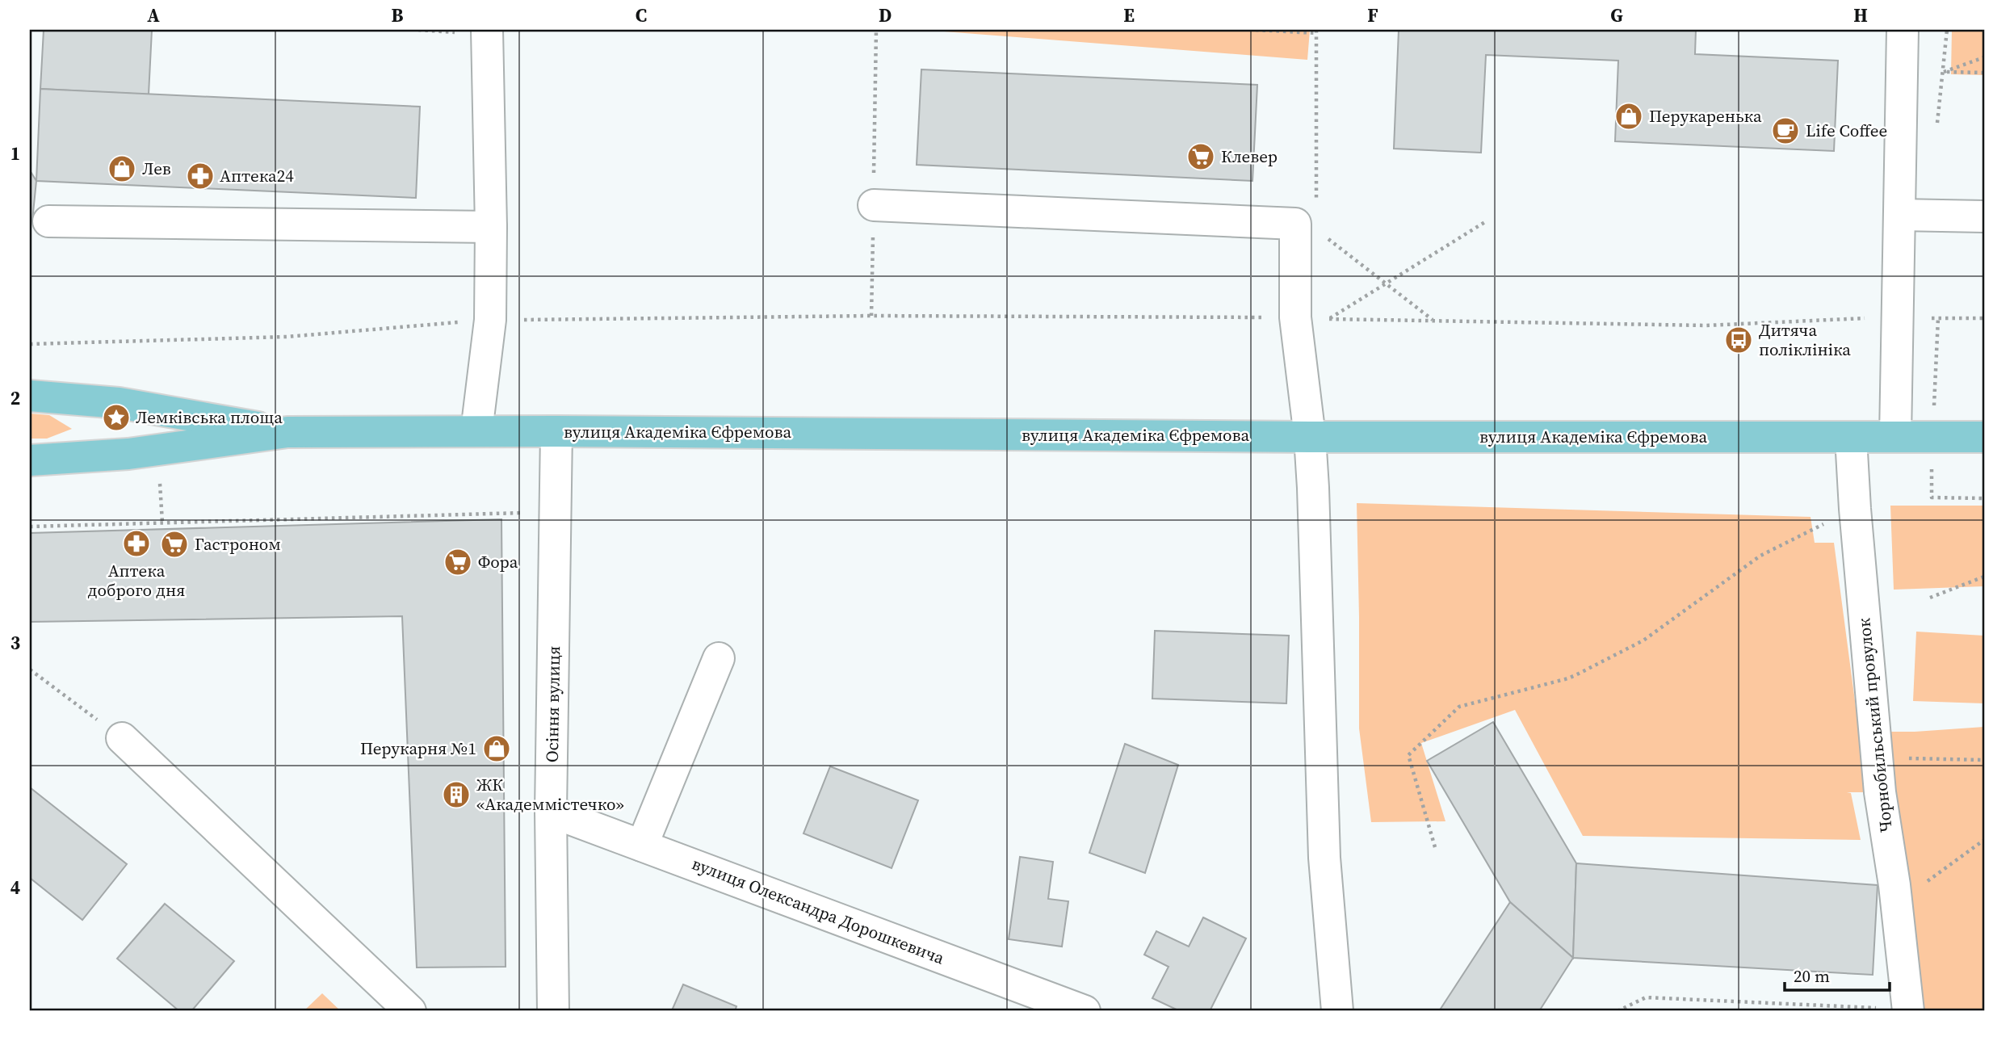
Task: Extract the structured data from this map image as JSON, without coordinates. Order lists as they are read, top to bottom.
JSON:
{
  "streets": {
    "main road": ["вулиця Академіка Єфремова"],
    "street": ["Осіння вулиця", "Чорнобильський провулок", "вулиця Олександра Дорошкевича"]
  },
  "crossings": [
    ["вулиця Академіка Єфремова", "Осіння вулиця"],
    ["вулиця Академіка Єфремова", "Чорнобильський провулок"],
    ["Осіння вулиця", "вулиця Олександра Дорошкевича"]
  ],
  "places": {
    "shop": ["Перукаренька", "Лев", "Перукарня №1"],
    "cafe": ["Life Coffee"],
    "supermarket": ["Клевер", "Гастроном", "Фора"],
    "pharmacy": ["Аптека24", "Аптека доброго дня"],
    "bus stop": ["Дитяча поліклініка"],
    "place": ["Лемківська площа"],
    "building": ["ЖК «Академмістечко»"]
  },
  "scale_bar": "20 m",
  "grid": {
    "columns": [
      "A",
      "B",
      "C",
      "D",
      "E",
      "F",
      "G",
      "H"
    ],
    "rows": [
      "1",
      "2",
      "3",
      "4"
    ]
  }
}
